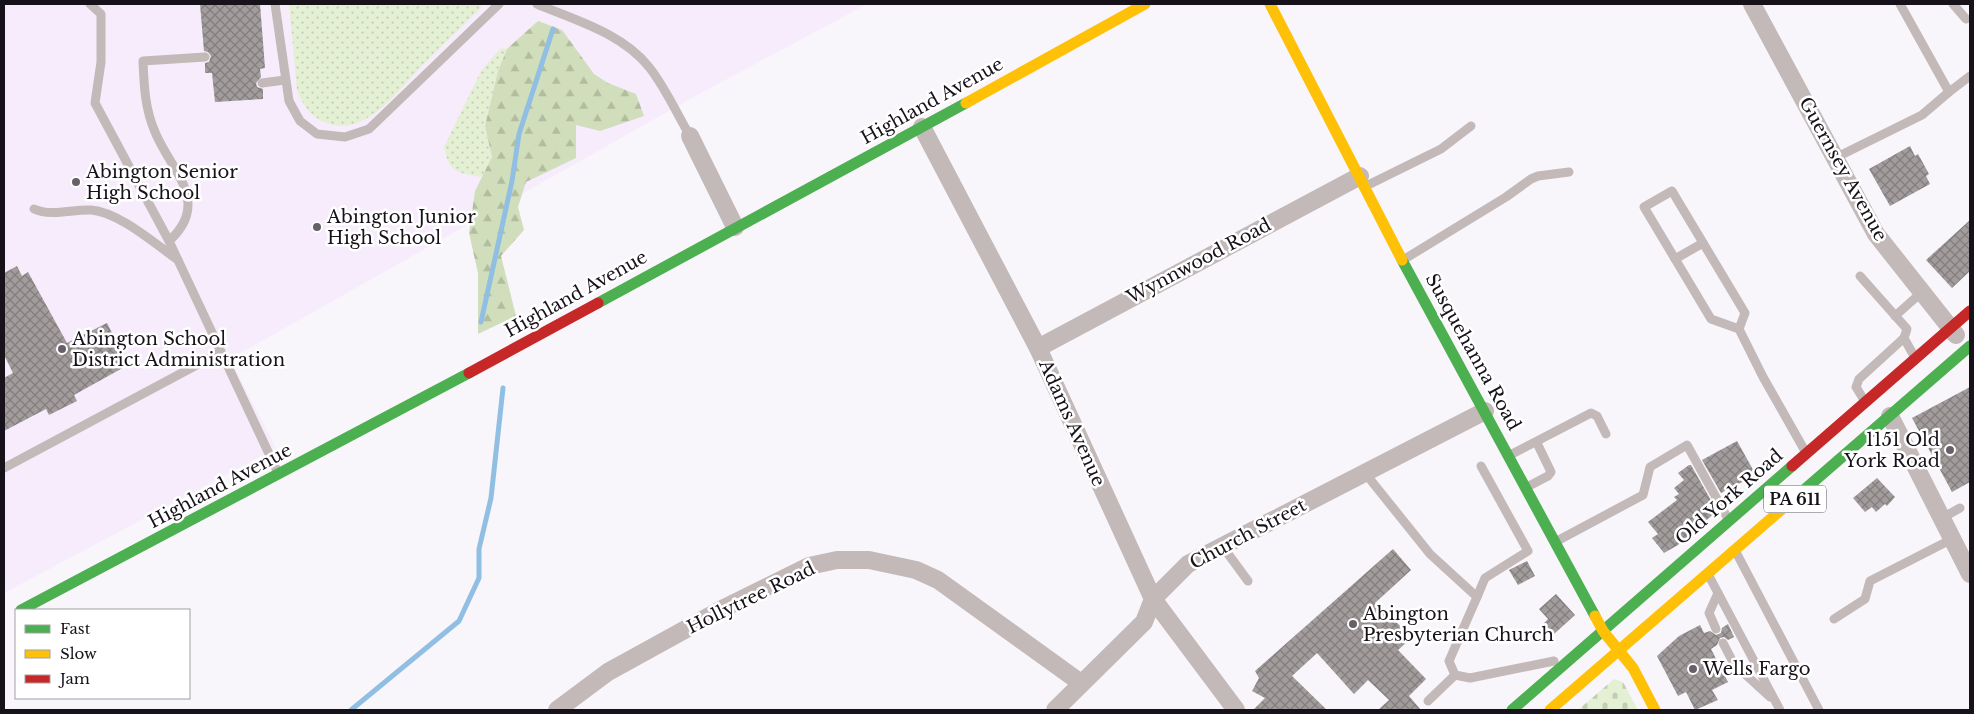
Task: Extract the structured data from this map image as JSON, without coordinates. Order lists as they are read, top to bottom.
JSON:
{
  "streets": {
    "main road": [
      "Highland Avenue",
      "Susquehanna Road",
      "Old York Road",
      "PA 611"
    ],
    "street": [
      "Guernsey Avenue",
      "Wynnwood Road",
      "Adams Avenue",
      "Church Street",
      "Hollytree Road"
    ]
  },
  "crossings": [
    ["Highland Avenue", "Adams Avenue"],
    ["Guernsey Avenue", "Old York Road"],
    ["Guernsey Avenue", "PA 611"],
    ["Wynnwood Road", "Susquehanna Road"],
    ["Wynnwood Road", "Adams Avenue"],
    ["Susquehanna Road", "Old York Road"],
    ["Susquehanna Road", "PA 611"],
    ["Susquehanna Road", "Church Street"],
    ["Adams Avenue", "Church Street"],
    ["Church Street", "Hollytree Road"]
  ],
  "places": [
    "Abington Senior High School",
    "Abington Junior High School",
    "Abington School District Administration",
    "1151 Old York Road",
    "Abington Presbyterian Church",
    "Wells Fargo"
  ],
  "legend": ["Fast", "Slow", "Jam"]
}
